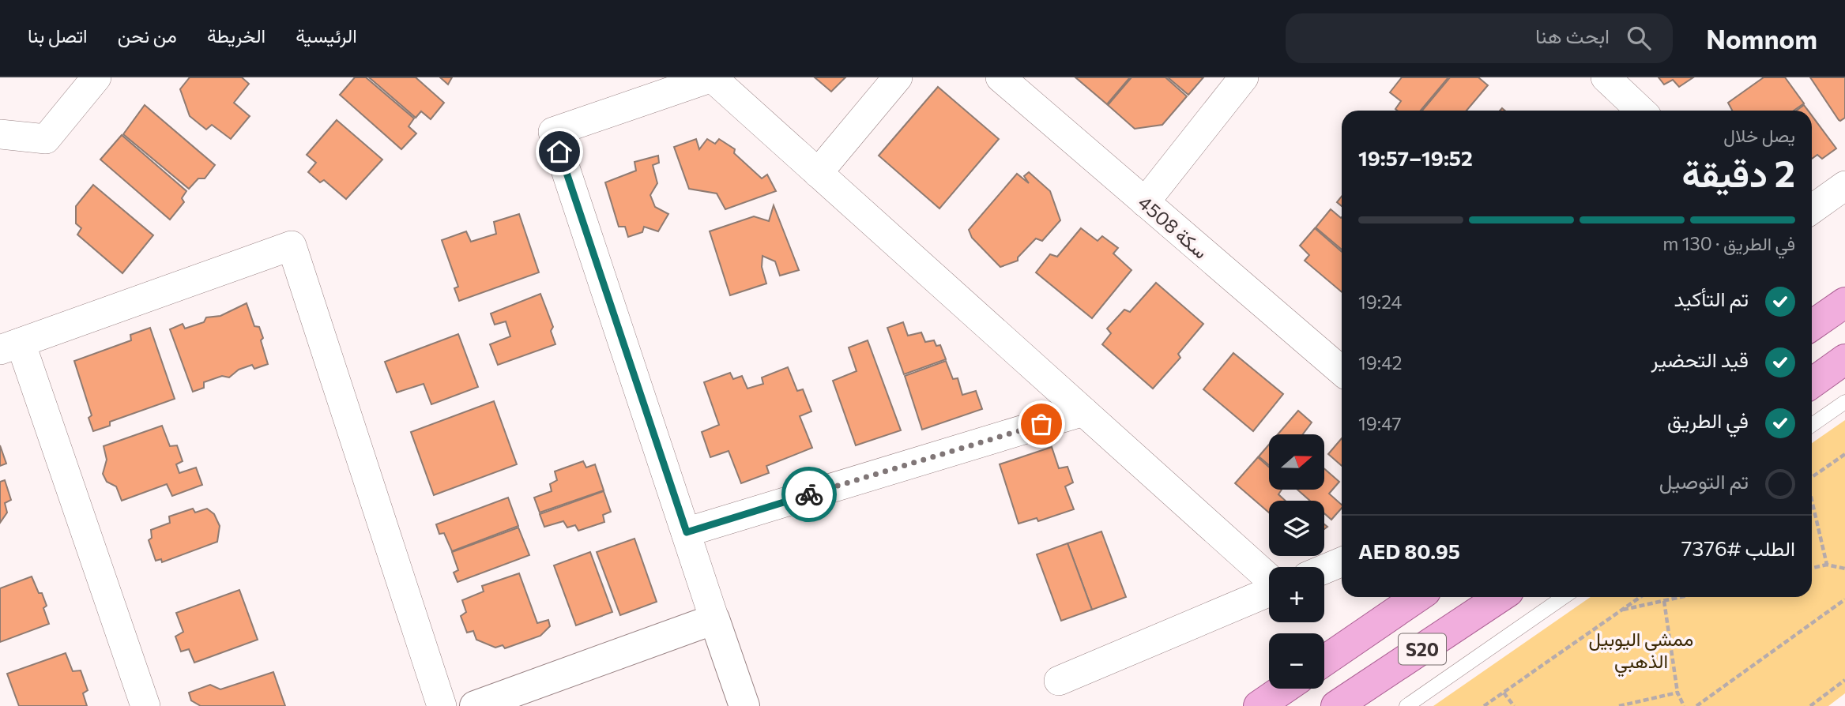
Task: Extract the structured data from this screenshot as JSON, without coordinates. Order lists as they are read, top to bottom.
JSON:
{
  "streets": {
    "main road": ["S20"],
    "street": ["سكة 4508"]
  },
  "parks": ["ممشى اليوبيل الذهبي"],
  "north": "right",
  "page": {
    "header": "Nomnom",
    "search": "ابحث هنا",
    "nav": [
      "الرئيسية",
      "الخريطة",
      "من نحن",
      "اتصل بنا"
    ],
    "heading": ["2 دقيقة", "يصل خلال", "19:52–19:57"],
    "panel": ["الطلب #7376", "AED 80.95"],
    "bar": "في الطريق · 130 m",
    "list": [
      ["تم التأكيد", "19:24"],
      ["قيد التحضير", "19:42"],
      ["في الطريق", "19:47"],
      "تم التوصيل"
    ],
    "map_buttons": ["+", "−"]
  }
}
